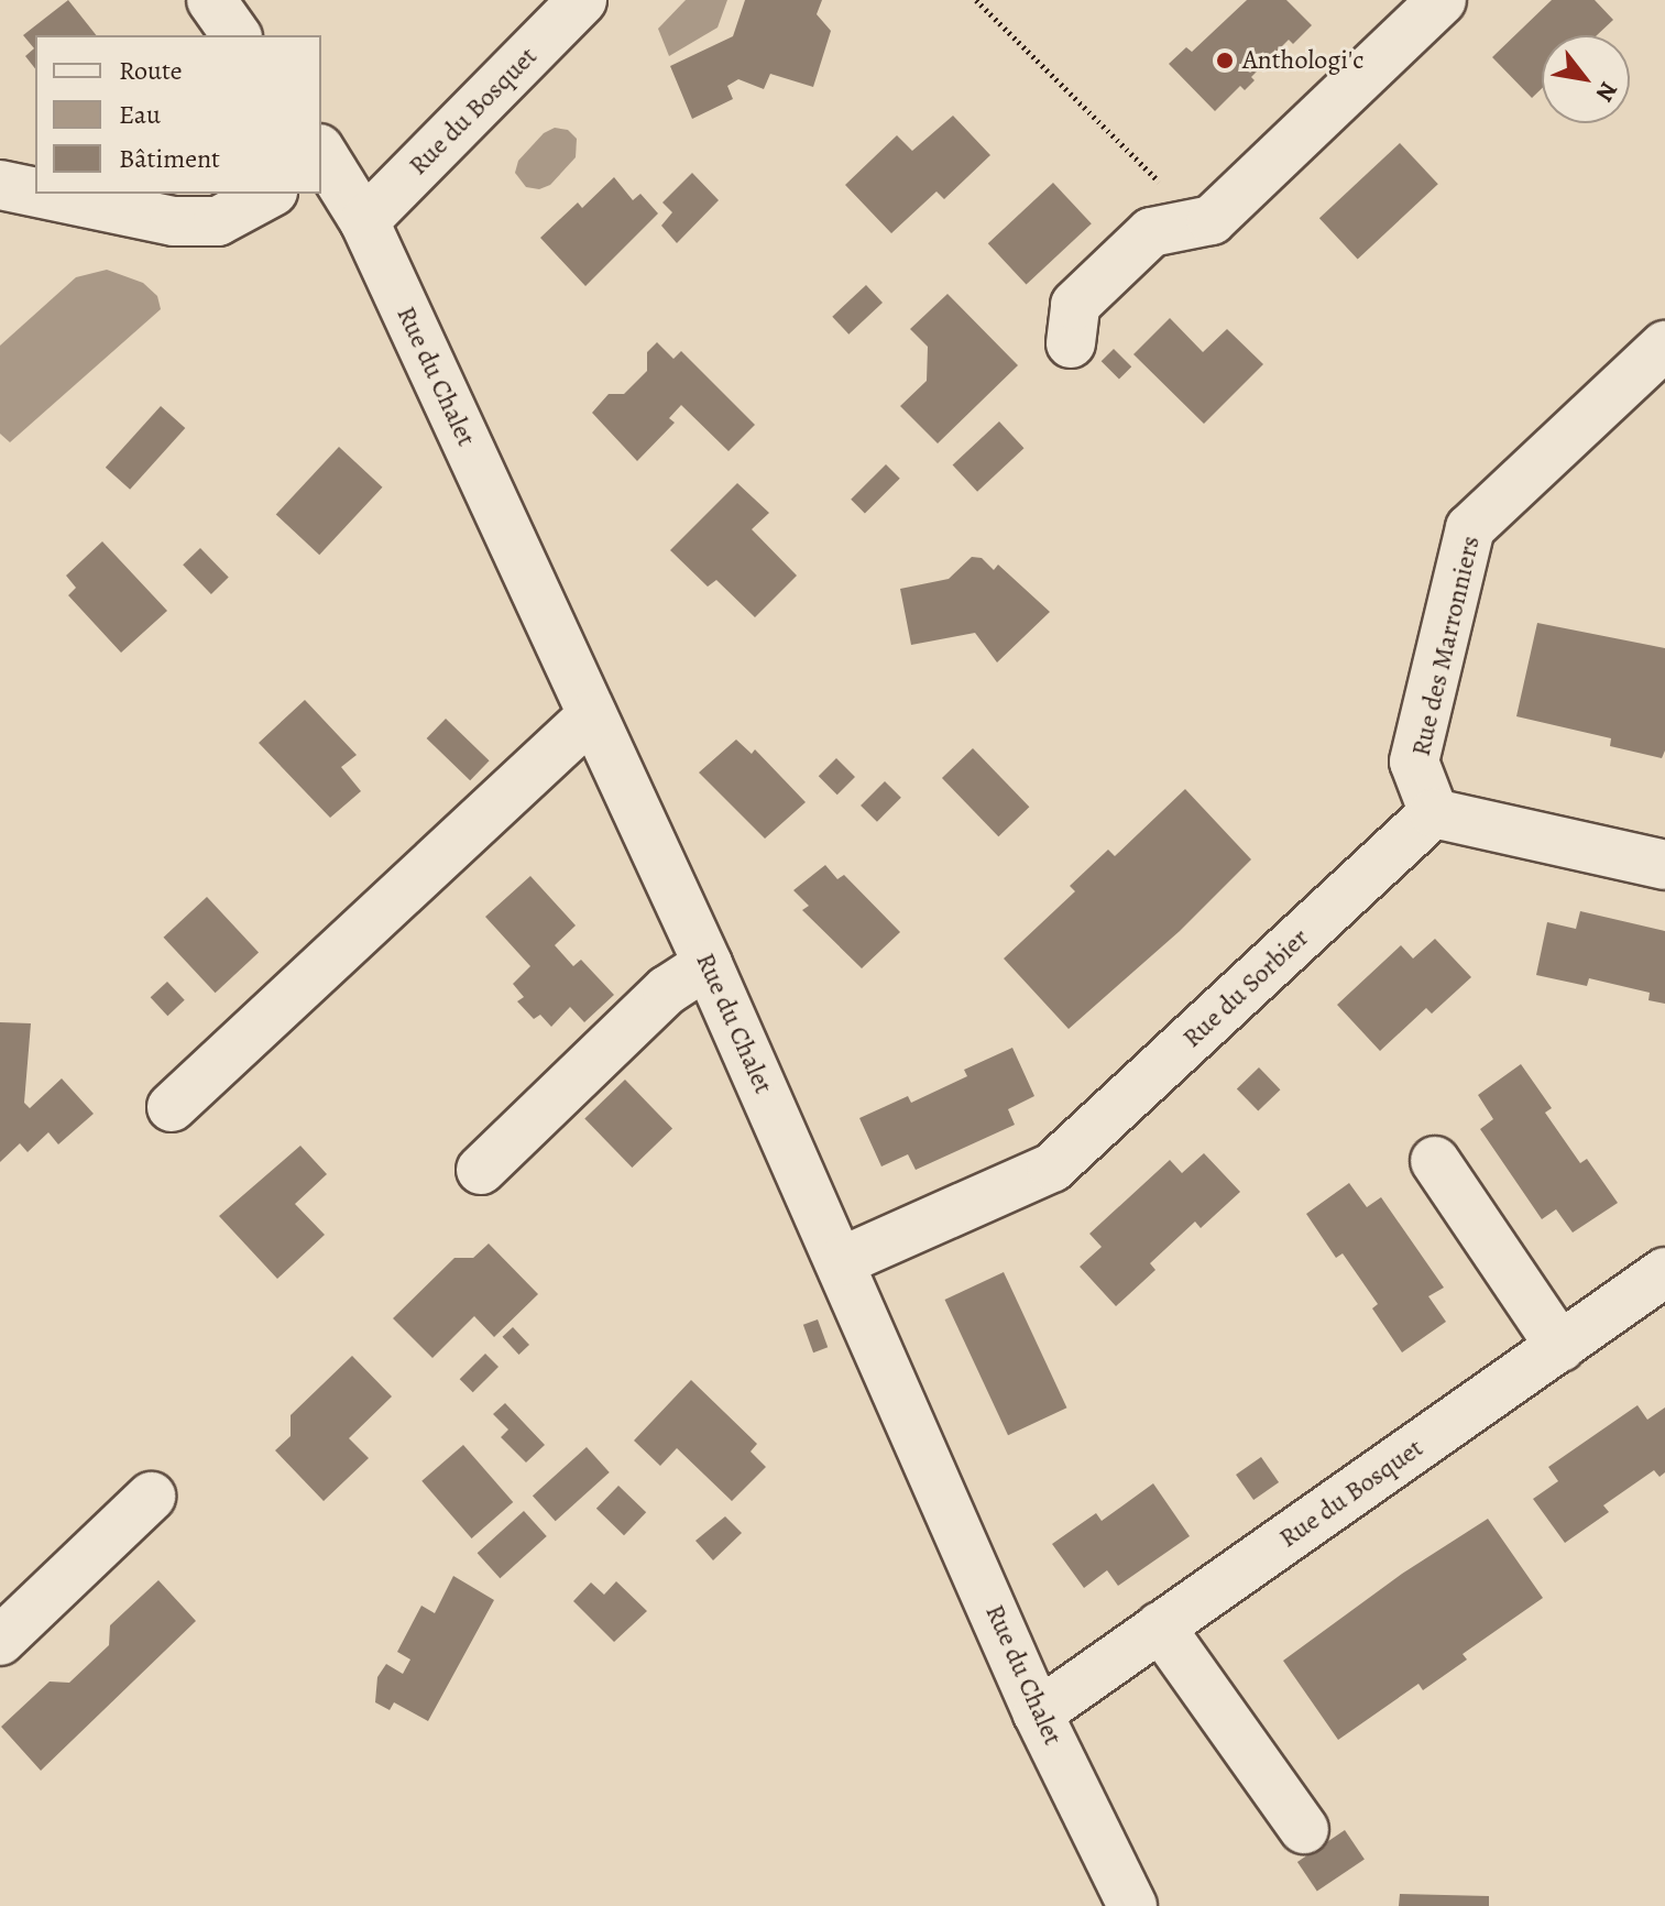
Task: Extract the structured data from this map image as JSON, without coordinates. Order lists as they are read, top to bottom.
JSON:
{
  "streets": {
    "street": [
      "Rue du Bosquet",
      "Rue du Chalet",
      "Rue des Marronniers",
      "Rue du Sorbier"
    ]
  },
  "crossings": [
    ["Rue du Bosquet", "Rue du Chalet"],
    ["Rue du Chalet", "Rue du Sorbier"],
    ["Rue des Marronniers", "Rue du Sorbier"]
  ],
  "places": ["Anthologi'c"],
  "legend": ["Route", "Eau", "Bâtiment"],
  "north": "bottom right"
}
